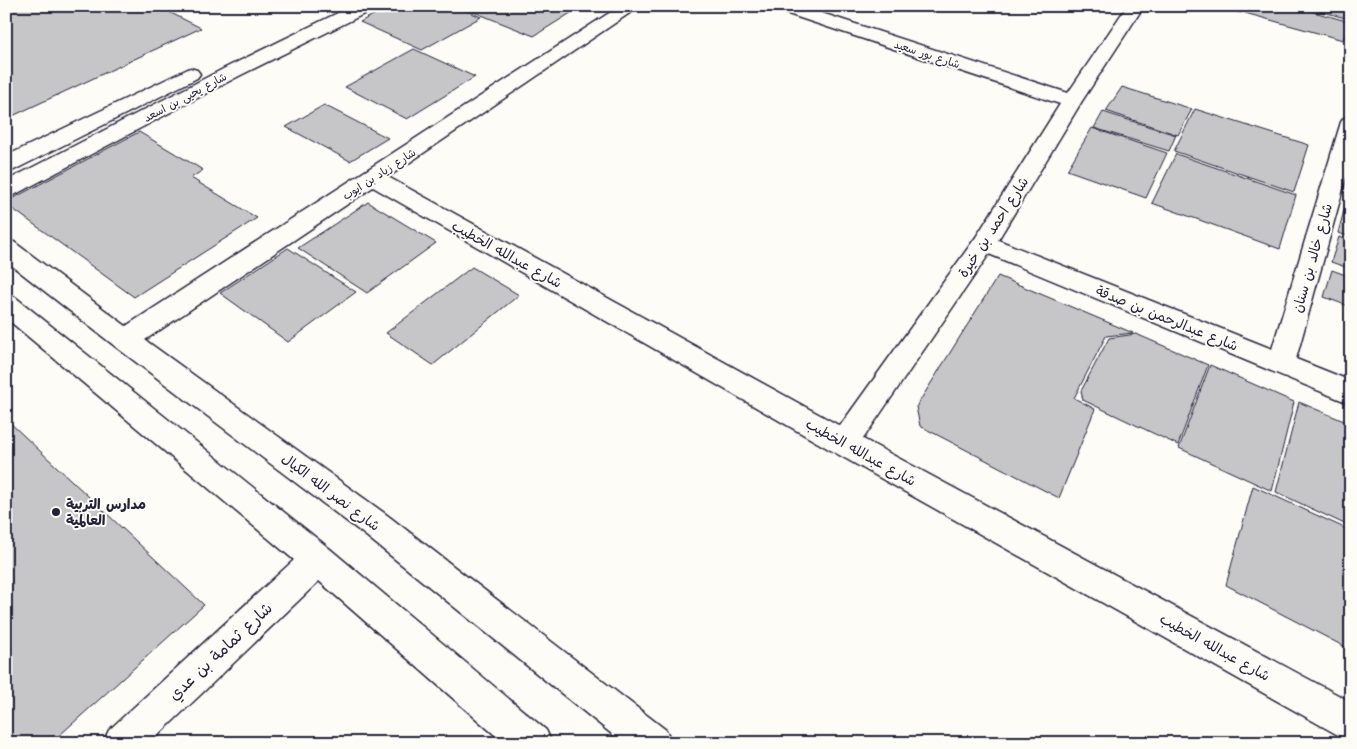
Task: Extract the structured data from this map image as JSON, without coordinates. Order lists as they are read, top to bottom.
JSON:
{
  "streets": {
    "street": [
      "شارع بور سعيد",
      "شارع يحيى بن اسعد",
      "شارع زياد بن ايوب",
      "شارع احمد بن خيرة",
      "شارع عبدالله الخطيب",
      "شارع خالد بن سنان",
      "شارع عبدالرحمن بن صدقة",
      "شارع نصر الله الكيال",
      "شارع ثمامة بن عدي"
    ]
  },
  "crossings": [
    ["شارع بور سعيد", "شارع احمد بن خيرة"],
    ["شارع زياد بن ايوب", "شارع عبدالله الخطيب"],
    ["شارع زياد بن ايوب", "شارع نصر الله الكيال"],
    ["شارع احمد بن خيرة", "شارع عبدالله الخطيب"],
    ["شارع احمد بن خيرة", "شارع عبدالرحمن بن صدقة"],
    ["شارع خالد بن سنان", "شارع عبدالرحمن بن صدقة"]
  ],
  "places": ["مدارس التربية العالمية"]
}
